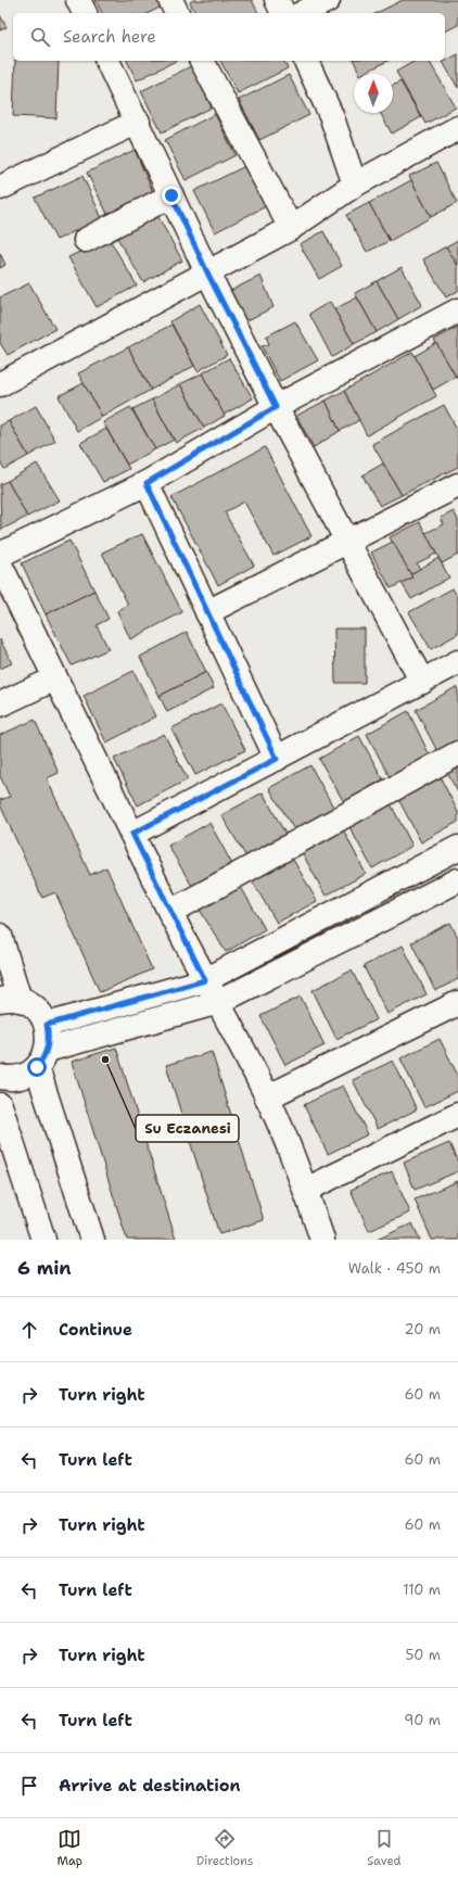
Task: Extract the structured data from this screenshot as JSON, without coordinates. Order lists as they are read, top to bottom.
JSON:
{
  "places": ["Su Eczanesi"],
  "north": "top",
  "page": {
    "search": "Search here",
    "heading": ["6 min", "Walk · 450 m"],
    "list": [
      ["Continue", "20 m"],
      ["Turn right", "60 m"],
      ["Turn left", "60 m"],
      ["Turn right", "60 m"],
      ["Turn left", "110 m"],
      ["Turn right", "50 m"],
      ["Turn left", "90 m"],
      "Arrive at destination"
    ],
    "nav": ["Map", "Directions", "Saved"]
  }
}
